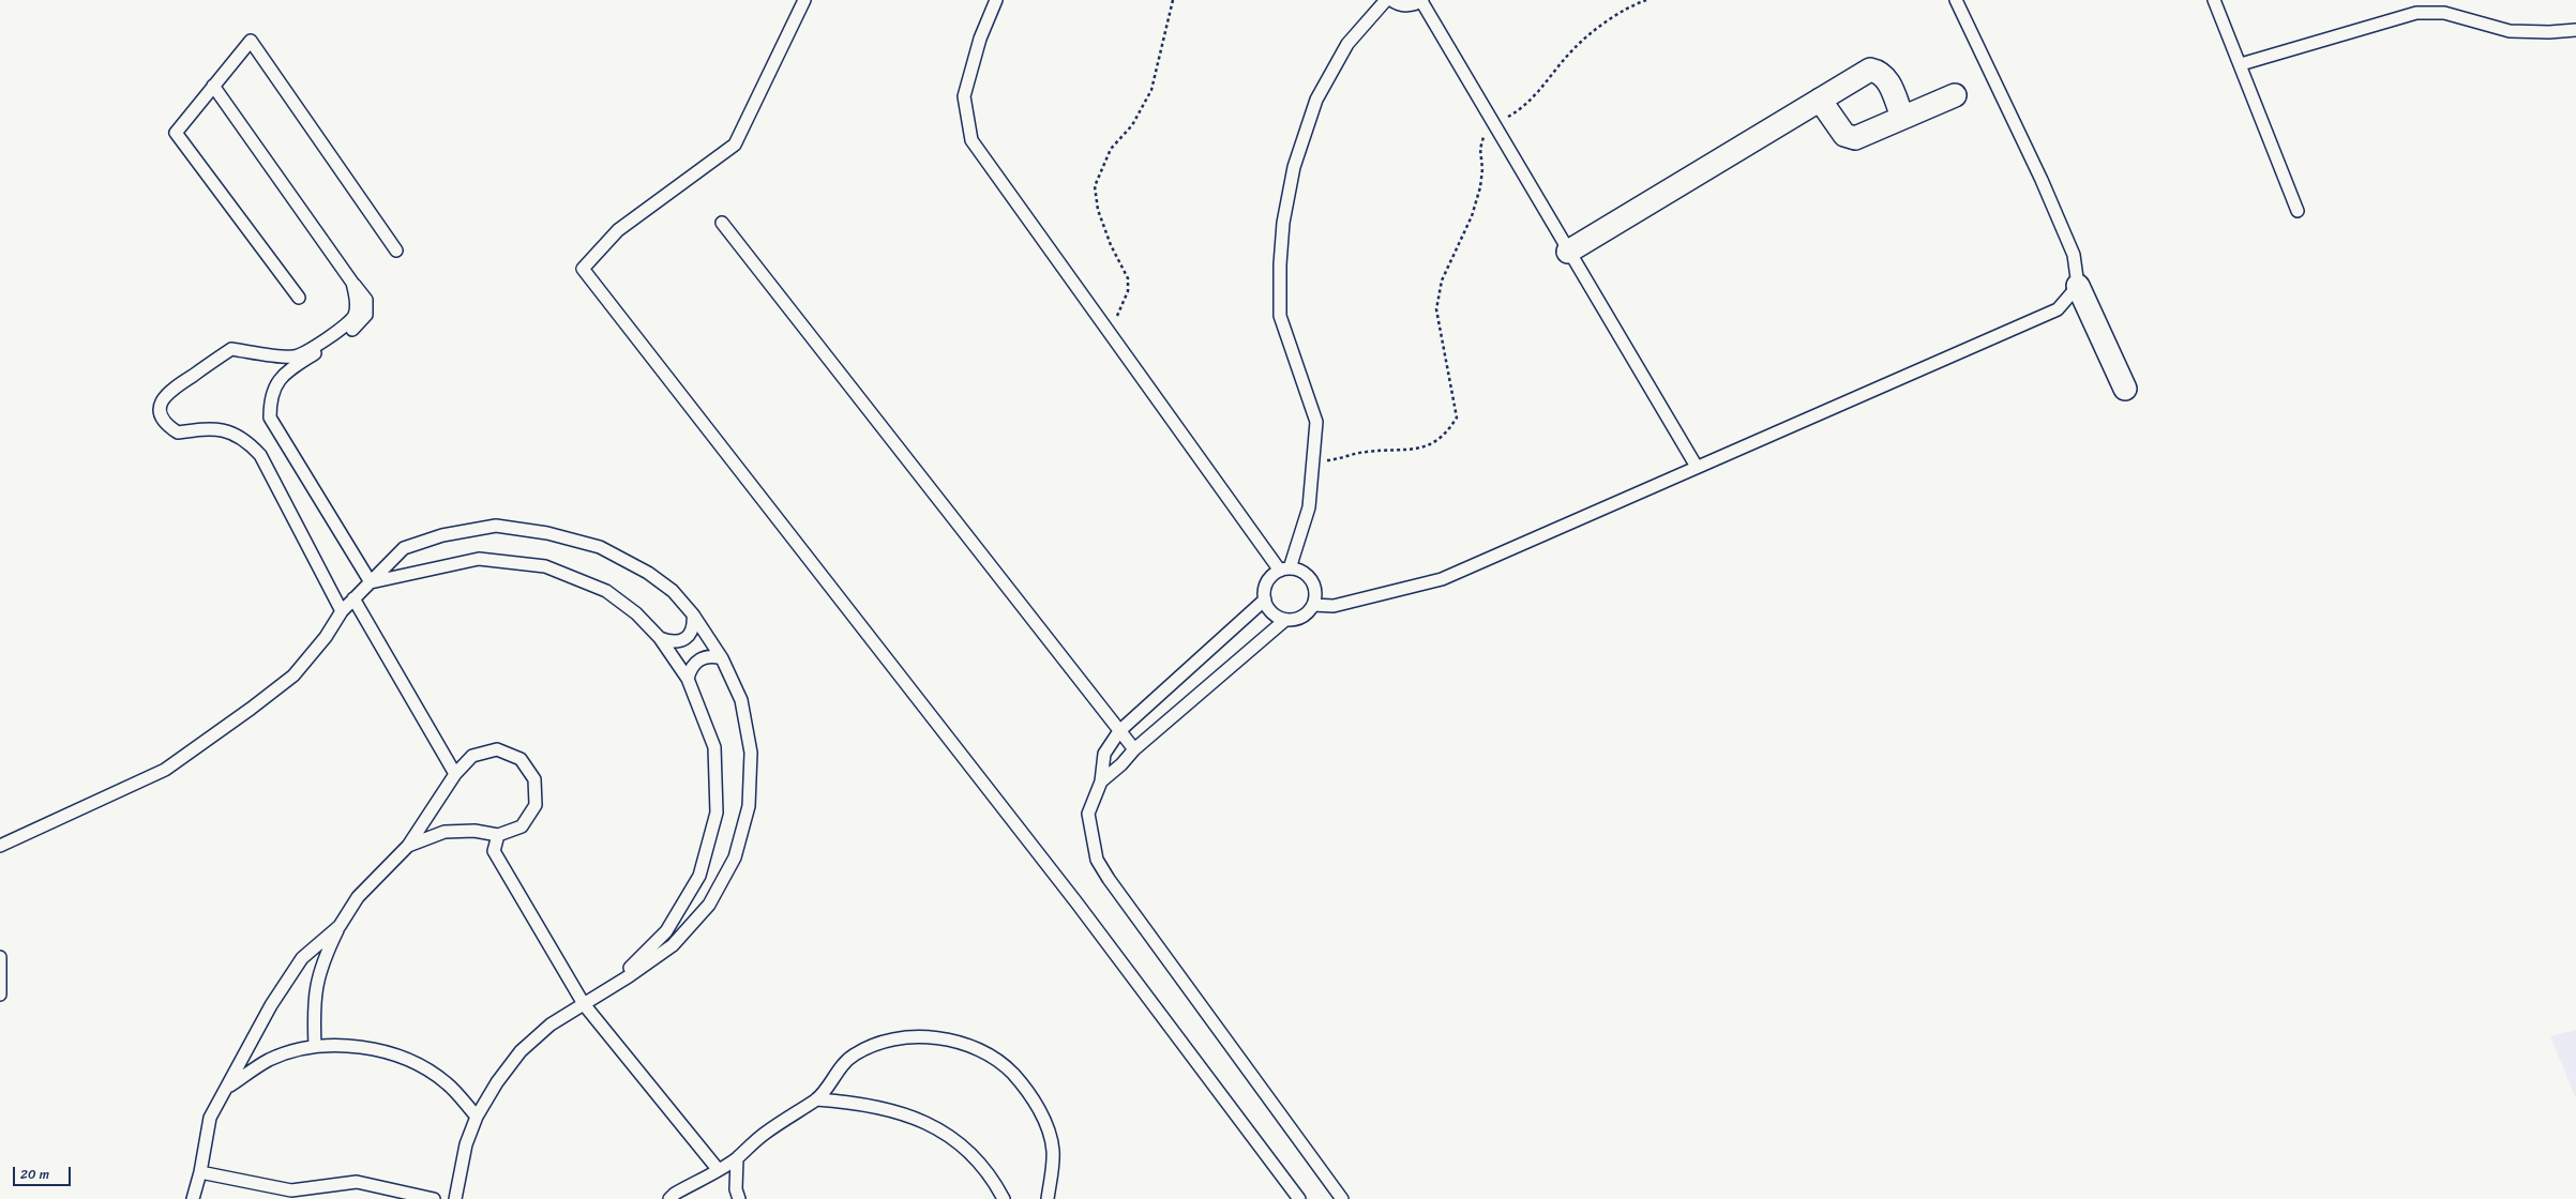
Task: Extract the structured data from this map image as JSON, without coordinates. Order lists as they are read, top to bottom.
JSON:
{
  "scale_bar": "20 m"
}
